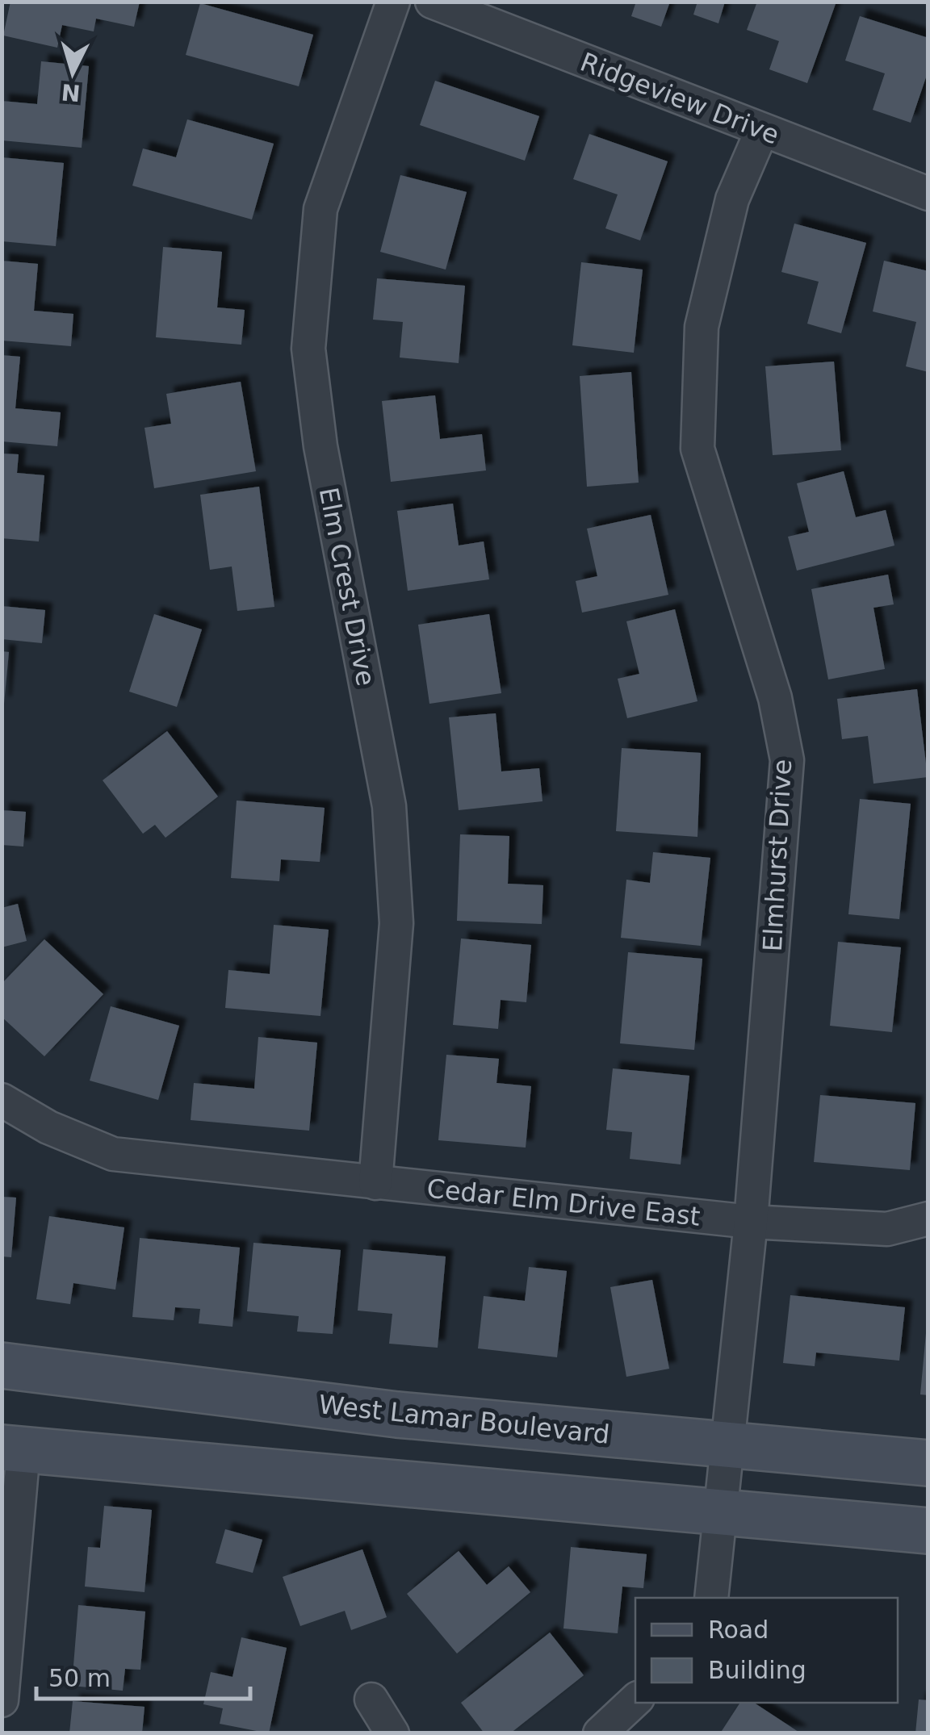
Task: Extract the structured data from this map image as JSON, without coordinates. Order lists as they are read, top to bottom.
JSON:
{
  "streets": {
    "main road": ["West Lamar Boulevard"],
    "street": [
      "Ridgeview Drive",
      "Elm Crest Drive",
      "Elmhurst Drive",
      "Cedar Elm Drive East"
    ]
  },
  "crossings": [
    ["Ridgeview Drive", "Elmhurst Drive"],
    ["Elm Crest Drive", "Cedar Elm Drive East"],
    ["Elmhurst Drive", "Cedar Elm Drive East"],
    ["Elmhurst Drive", "West Lamar Boulevard"]
  ],
  "legend": ["Road", "Building"],
  "scale_bar": "50 m",
  "north": "bottom"
}
